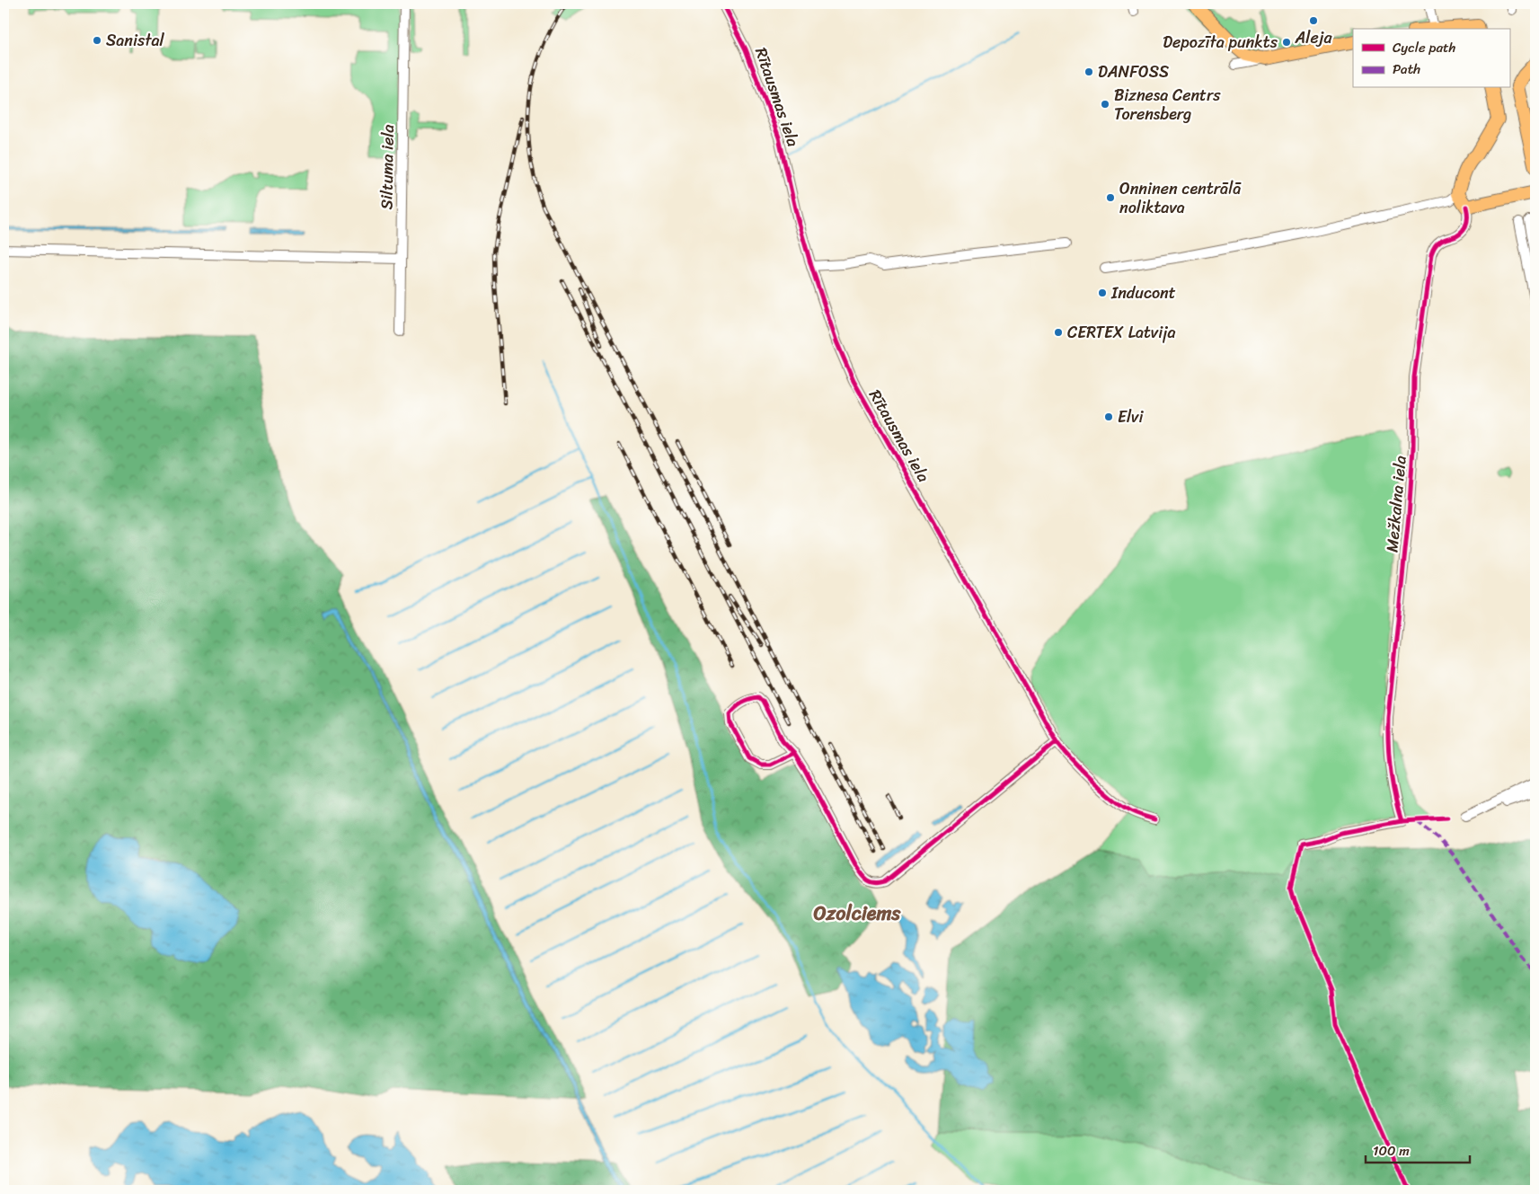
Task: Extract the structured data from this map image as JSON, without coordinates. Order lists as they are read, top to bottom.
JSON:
{
  "streets": {
    "street": ["Rītausmas iela", "Siltuma iela", "Mežkalna iela"]
  },
  "districts": ["Ozolciems"],
  "places": [
    "Aleja",
    "Sanistal",
    "Depozīta punkts",
    "DANFOSS",
    "Biznesa Centrs Torensberg",
    "Onninen centrālā noliktava",
    "Inducont",
    "CERTEX Latvija",
    "Elvi"
  ],
  "legend": ["Cycle path", "Path"],
  "scale_bar": "100 m"
}
